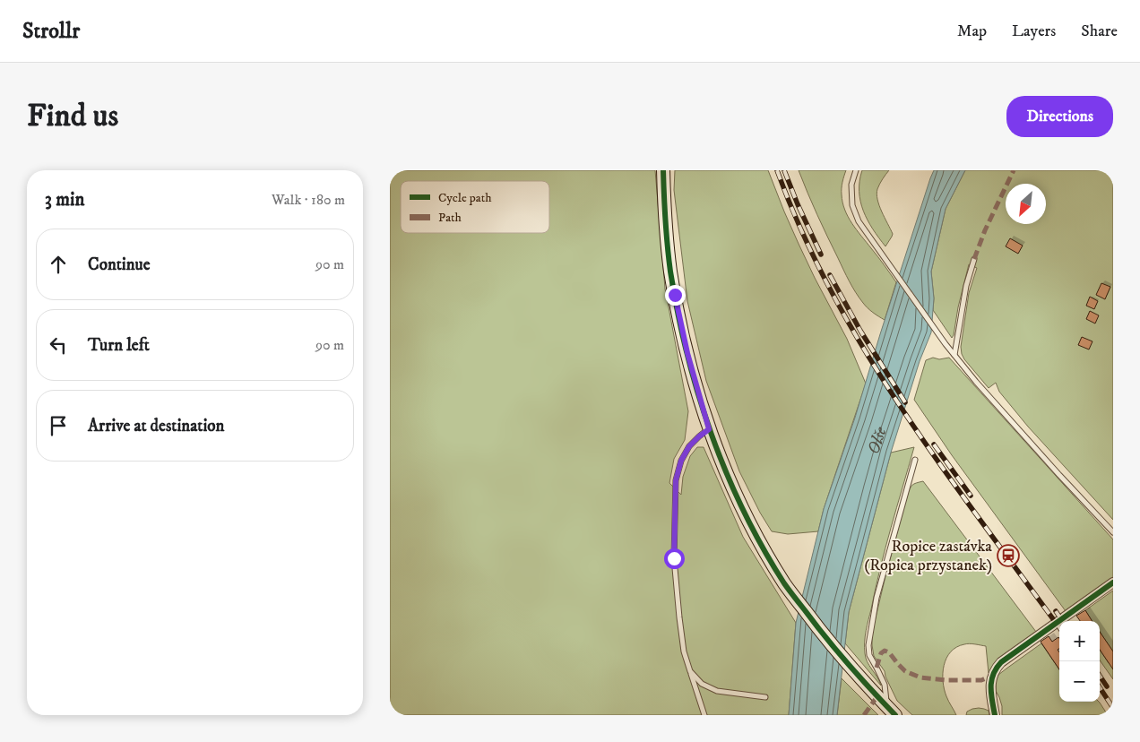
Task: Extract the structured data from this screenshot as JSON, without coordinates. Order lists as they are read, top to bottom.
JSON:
{
  "water": ["Olše"],
  "places": {
    "station": ["Ropice zastávka (Ropica przystanek)"]
  },
  "legend": ["Cycle path", "Path"],
  "north": "bottom left",
  "page": {
    "header": "Strollr",
    "nav": ["Map", "Layers", "Share"],
    "buttons": "Directions",
    "title": "Find us",
    "heading": ["3 min", "Walk · 180 m"],
    "list": [
      ["Continue", "90 m"],
      ["Turn left", "90 m"],
      "Arrive at destination"
    ],
    "map_buttons": ["+", "−"]
  }
}
